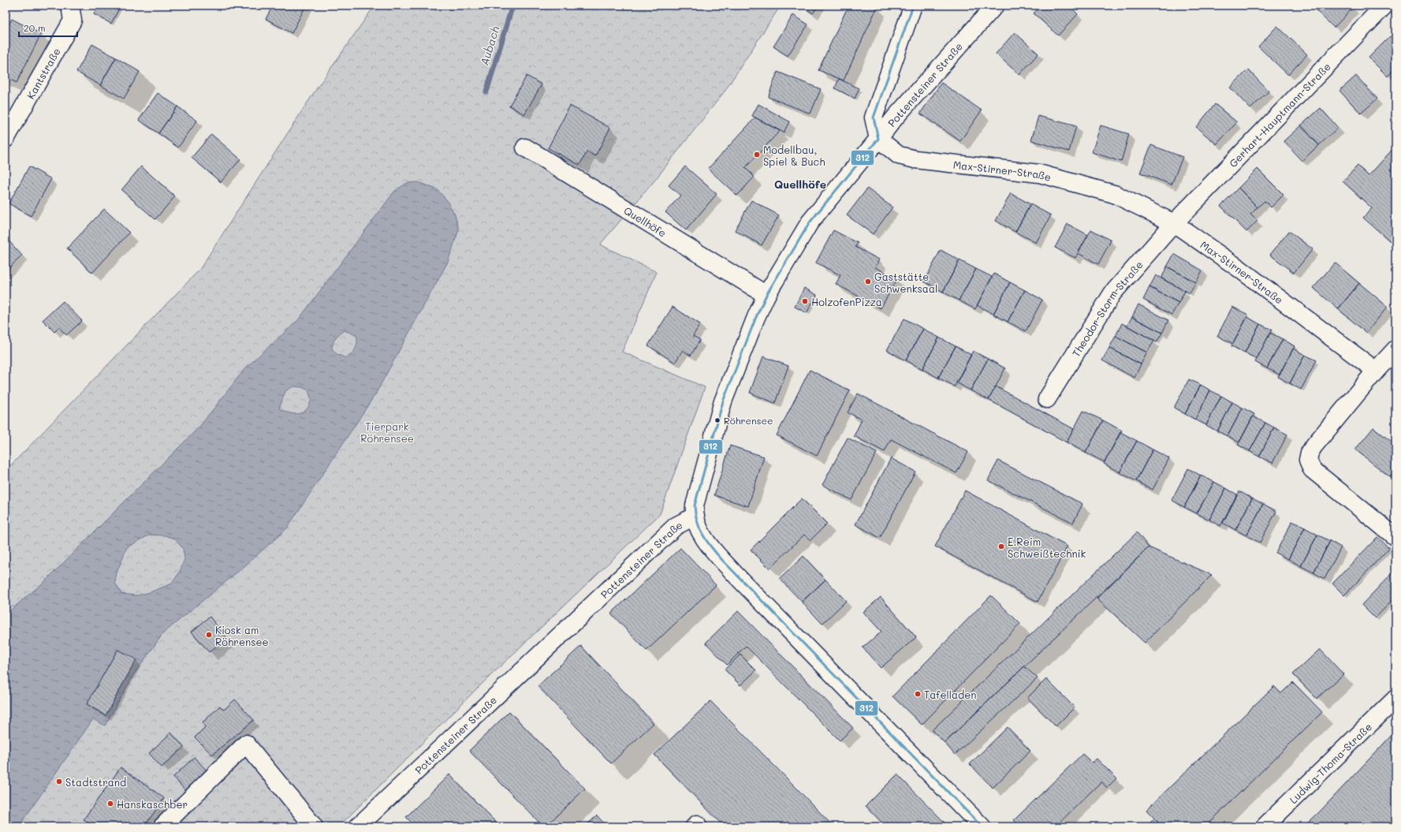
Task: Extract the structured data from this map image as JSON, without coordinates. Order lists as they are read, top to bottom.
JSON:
{
  "streets": {
    "street": [
      "Kantstraße",
      "Pottensteiner Straße",
      "Gerhart-Hauptmann-Straße",
      "Max-Stirner-Straße",
      "Quellhöfe",
      "Theodor-Storm-Straße",
      "Ludwig-Thoma-Straße"
    ]
  },
  "crossings": [
    ["Pottensteiner Straße", "Max-Stirner-Straße"],
    ["Pottensteiner Straße", "Quellhöfe"],
    ["Gerhart-Hauptmann-Straße", "Max-Stirner-Straße"],
    ["Gerhart-Hauptmann-Straße", "Theodor-Storm-Straße"],
    ["Max-Stirner-Straße", "Theodor-Storm-Straße"]
  ],
  "districts": ["Quellhöfe"],
  "water": ["Aubach"],
  "parks": ["Tierpark Röhrensee"],
  "places": [
    "Modellbau, Spiel & Buch",
    "Gaststätte Schwenksaal",
    "HolzofenPizza",
    "Röhrensee",
    "E.Reim Schweißtechnik",
    "Kiosk am Röhrensee",
    "Tafelladen",
    "Stadtstrand",
    "Hanskaschber"
  ],
  "lines": ["transit line 312"],
  "scale_bar": "20 m"
}
